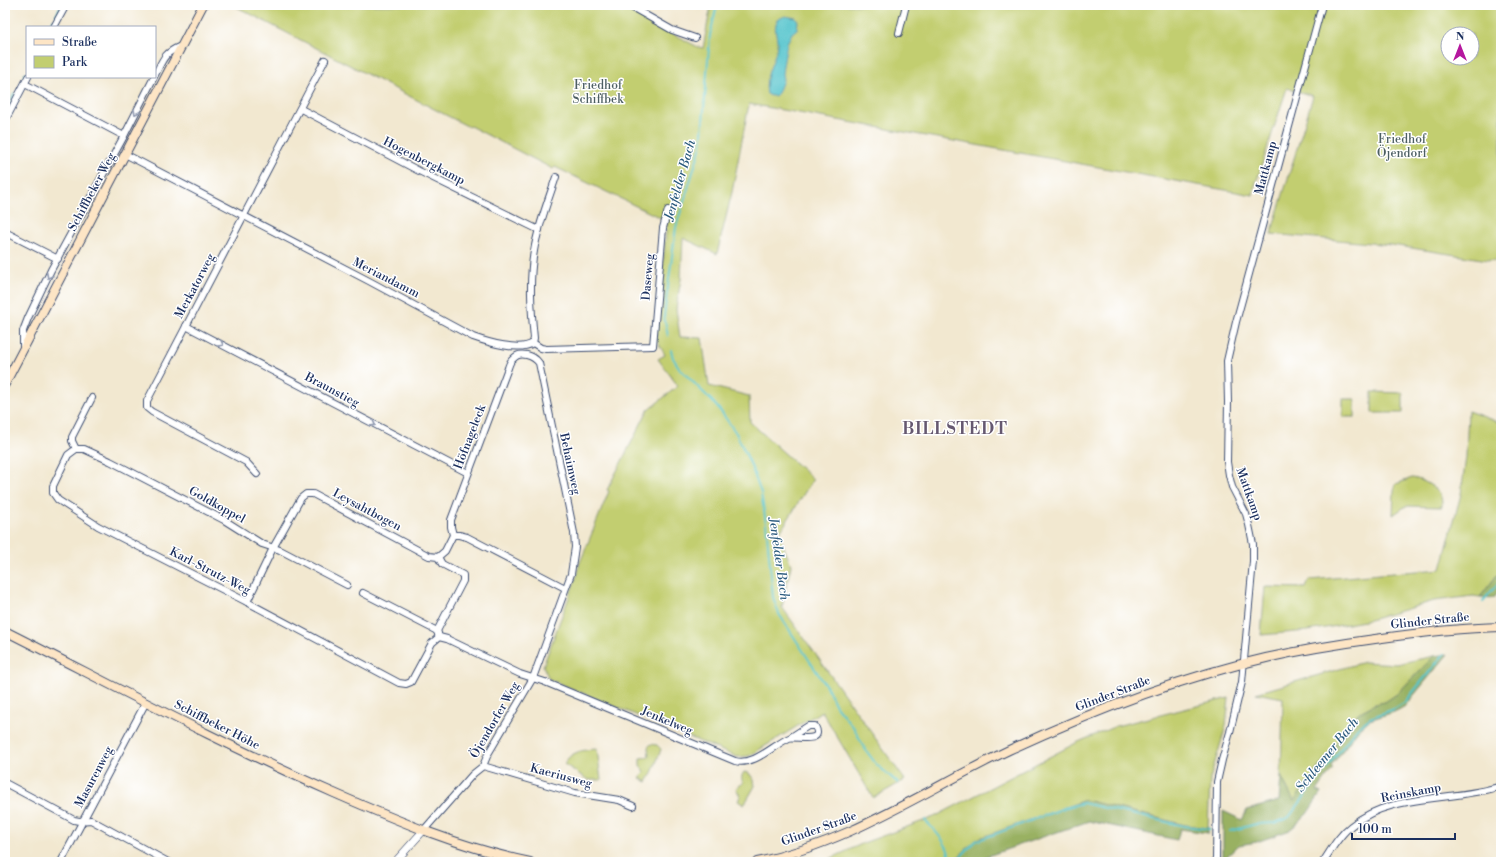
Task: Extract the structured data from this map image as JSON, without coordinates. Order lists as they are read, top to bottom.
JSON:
{
  "streets": {
    "main road": ["Schiffbeker Weg", "Glinder Straße", "Schiffbeker Höhe"],
    "street": [
      "Hogenbergkamp",
      "Mattkamp",
      "Daseweg",
      "Meriandamm",
      "Merkatorweg",
      "Braunstieg",
      "Höfnageleck",
      "Behaimweg",
      "Goldkoppel",
      "Leysahtbogen",
      "Karl-Strutz-Weg",
      "Öjendorfer Weg",
      "Jenkelweg",
      "Kaeriusweg",
      "Masurenweg",
      "Reinskamp"
    ]
  },
  "crossings": [
    ["Hogenbergkamp", "Merkatorweg"],
    ["Mattkamp", "Glinder Straße"],
    ["Schiffbeker Weg", "Meriandamm"],
    ["Daseweg", "Meriandamm"],
    ["Meriandamm", "Merkatorweg"],
    ["Merkatorweg", "Braunstieg"],
    ["Braunstieg", "Höfnageleck"],
    ["Höfnageleck", "Behaimweg"],
    ["Höfnageleck", "Leysahtbogen"],
    ["Behaimweg", "Öjendorfer Weg"],
    ["Goldkoppel", "Leysahtbogen"],
    ["Goldkoppel", "Karl-Strutz-Weg"],
    ["Leysahtbogen", "Karl-Strutz-Weg"],
    ["Öjendorfer Weg", "Jenkelweg"],
    ["Öjendorfer Weg", "Schiffbeker Höhe"],
    ["Öjendorfer Weg", "Kaeriusweg"],
    ["Schiffbeker Höhe", "Masurenweg"]
  ],
  "one_way": ["Braunstieg"],
  "districts": ["BILLSTEDT"],
  "water": ["Jenfelder Bach", "Schleemer Bach"],
  "parks": ["Friedhof Schiffbek", "Friedhof Öjendorf"],
  "legend": ["Straße", "Park"],
  "scale_bar": "100 m",
  "north": "top"
}
